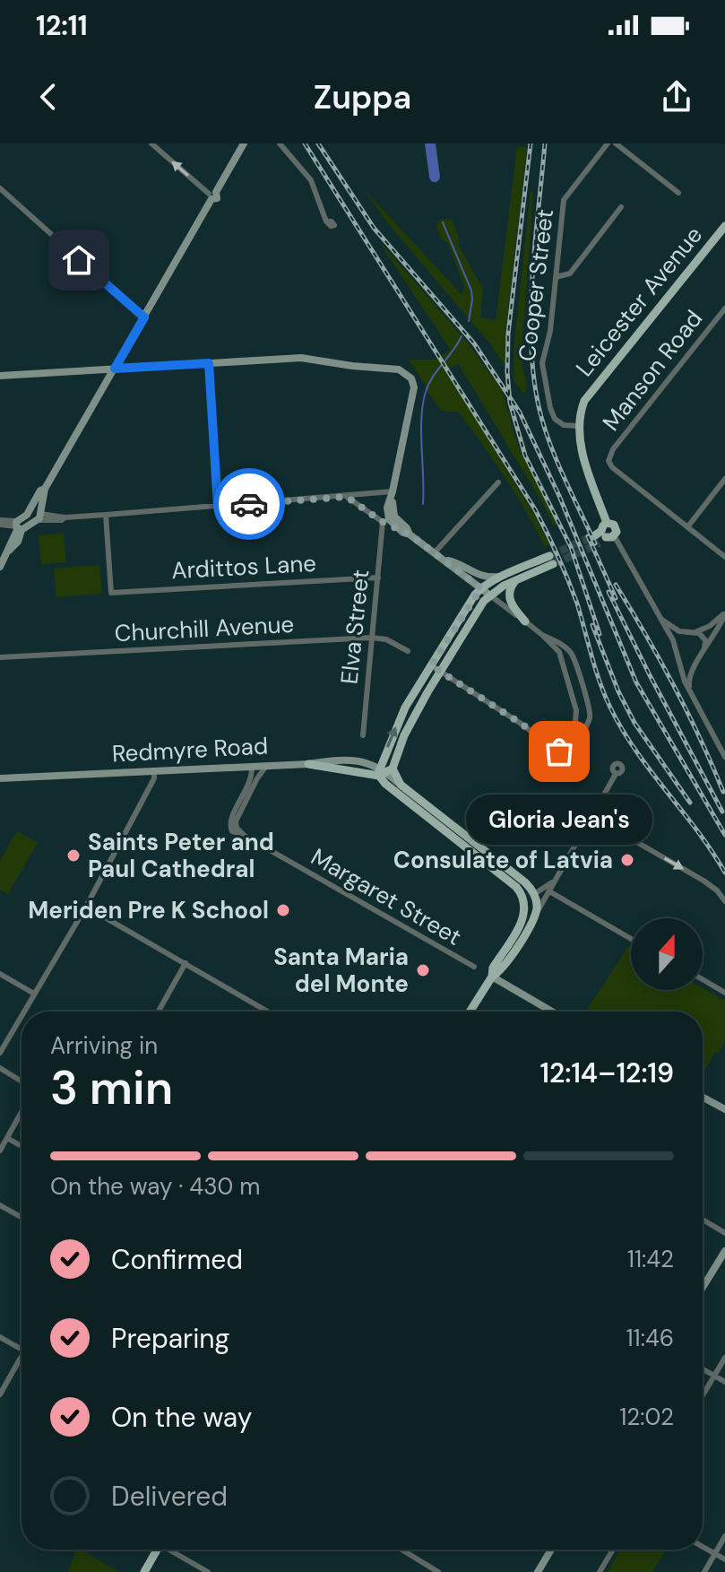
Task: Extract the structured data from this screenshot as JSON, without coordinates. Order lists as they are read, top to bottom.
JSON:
{
  "streets": {
    "main road": ["Leicester Avenue", "Redmyre Road"],
    "street": [
      "Cooper Street",
      "Manson Road",
      "Ardittos Lane",
      "Elva Street",
      "Churchill Avenue",
      "Margaret Street"
    ]
  },
  "crossings": [
    ["Cooper Street", "Leicester Avenue"],
    ["Ardittos Lane", "Elva Street"],
    ["Elva Street", "Churchill Avenue"]
  ],
  "places": [
    "Gloria Jean's",
    "Saints Peter and Paul Cathedral",
    "Consulate of Latvia",
    "Meriden Pre K School",
    "Santa Maria del Monte"
  ],
  "north": "top",
  "page": {
    "status": "12:11",
    "header": "Zuppa",
    "bubble": "Gloria Jean's",
    "heading": ["3 min", "Arriving in", "12:14–12:19"],
    "bar": "On the way · 430 m",
    "list": [
      ["Confirmed", "11:42"],
      ["Preparing", "11:46"],
      ["On the way", "12:02"],
      "Delivered"
    ]
  }
}
